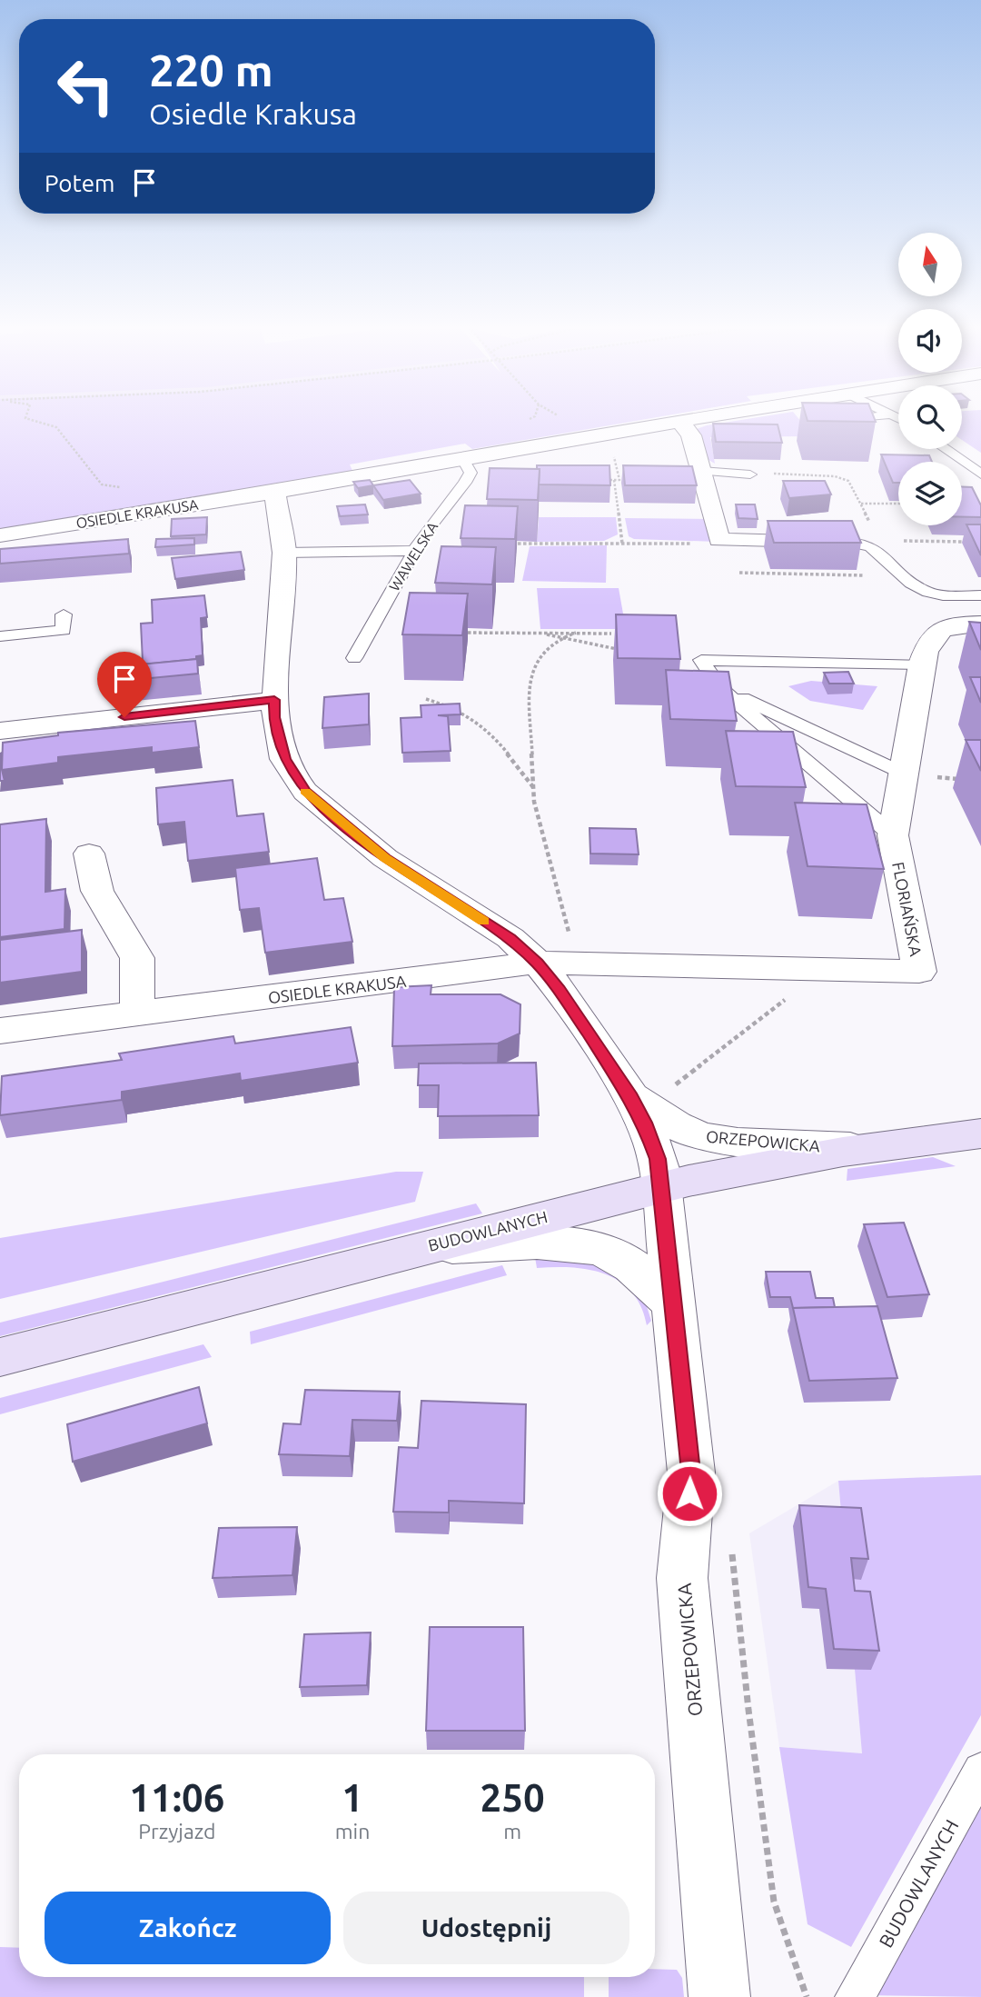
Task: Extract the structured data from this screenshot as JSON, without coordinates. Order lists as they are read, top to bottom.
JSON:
{
  "streets": {
    "street": [
      "OSIEDLE KRAKUSA",
      "FLORIAŃSKA",
      "ORZEPOWICKA",
      "BUDOWLANYCH"
    ],
    "lane": ["WAWELSKA"]
  },
  "crossings": [
    ["OSIEDLE KRAKUSA", "FLORIAŃSKA"],
    ["OSIEDLE KRAKUSA", "ORZEPOWICKA"],
    ["FLORIAŃSKA", "ORZEPOWICKA"],
    ["ORZEPOWICKA", "BUDOWLANYCH"]
  ],
  "north": "top",
  "page": {
    "turn": ["220 m", "Osiedle Krakusa"],
    "then": "Potem",
    "eta": [
      "11:06",
      "Przyjazd",
      "1",
      "min",
      "250",
      "m"
    ],
    "buttons": ["Zakończ", "Udostępnij"]
  }
}
